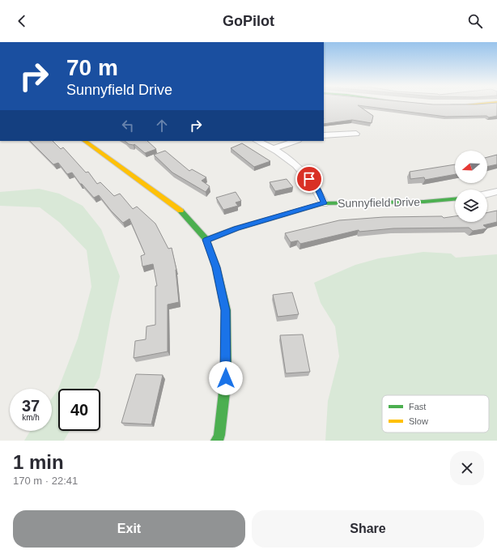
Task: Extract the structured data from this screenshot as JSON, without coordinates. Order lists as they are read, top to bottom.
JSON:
{
  "streets": {
    "street": ["Sunnyfield Drive"]
  },
  "legend": ["Fast", "Slow"],
  "north": "left",
  "page": {
    "header": "GoPilot",
    "turn": ["70 m", "Sunnyfield Drive"],
    "speed": "37 km/h",
    "limit": "40",
    "heading": ["1 min", "170 m · 22:41"],
    "buttons": ["Exit", "Share"]
  }
}
